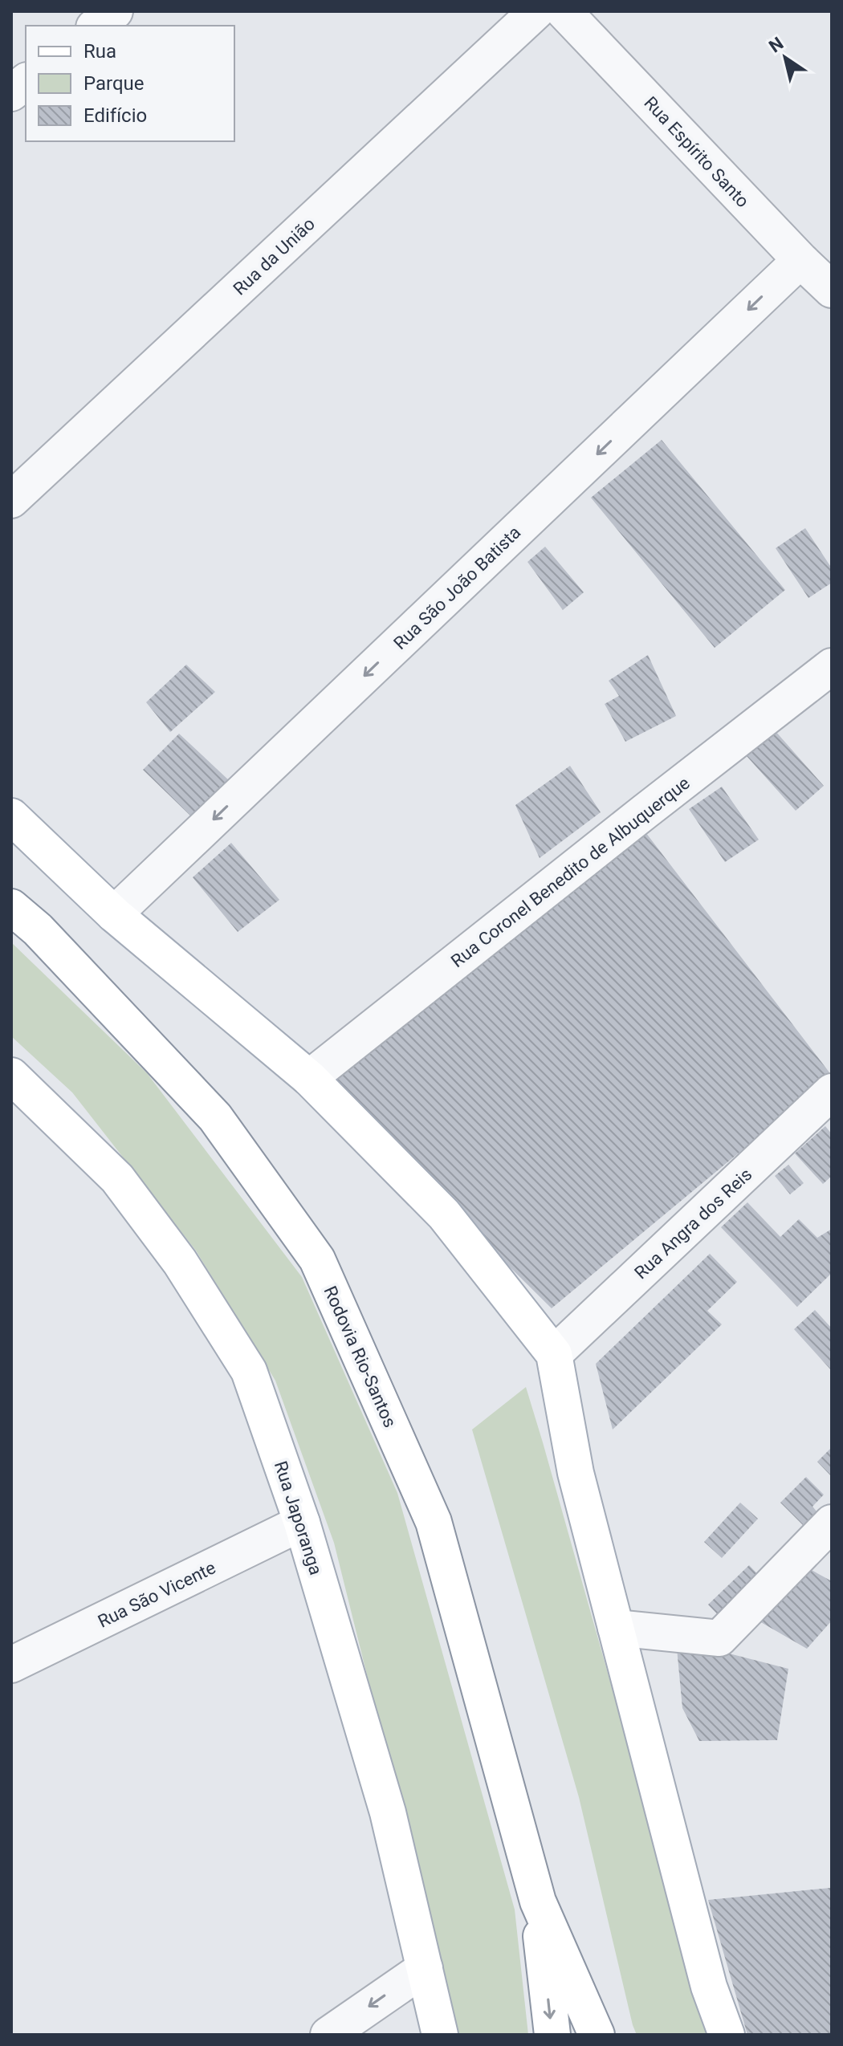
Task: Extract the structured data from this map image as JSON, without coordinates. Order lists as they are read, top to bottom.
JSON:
{
  "streets": {
    "main road": ["Rodovia Rio-Santos", "Rua Japoranga"],
    "street": [
      "Rua Espírito Santo",
      "Rua da União",
      "Rua São João Batista",
      "Rua Coronel Benedito de Albuquerque",
      "Rua Angra dos Reis",
      "Rua São Vicente"
    ]
  },
  "crossings": [
    ["Rua Espírito Santo", "Rua São João Batista"],
    ["Rua Japoranga", "Rua São Vicente"]
  ],
  "one_way": ["Rua São João Batista"],
  "legend": ["Rua", "Parque", "Edifício"],
  "north": "top left"
}
